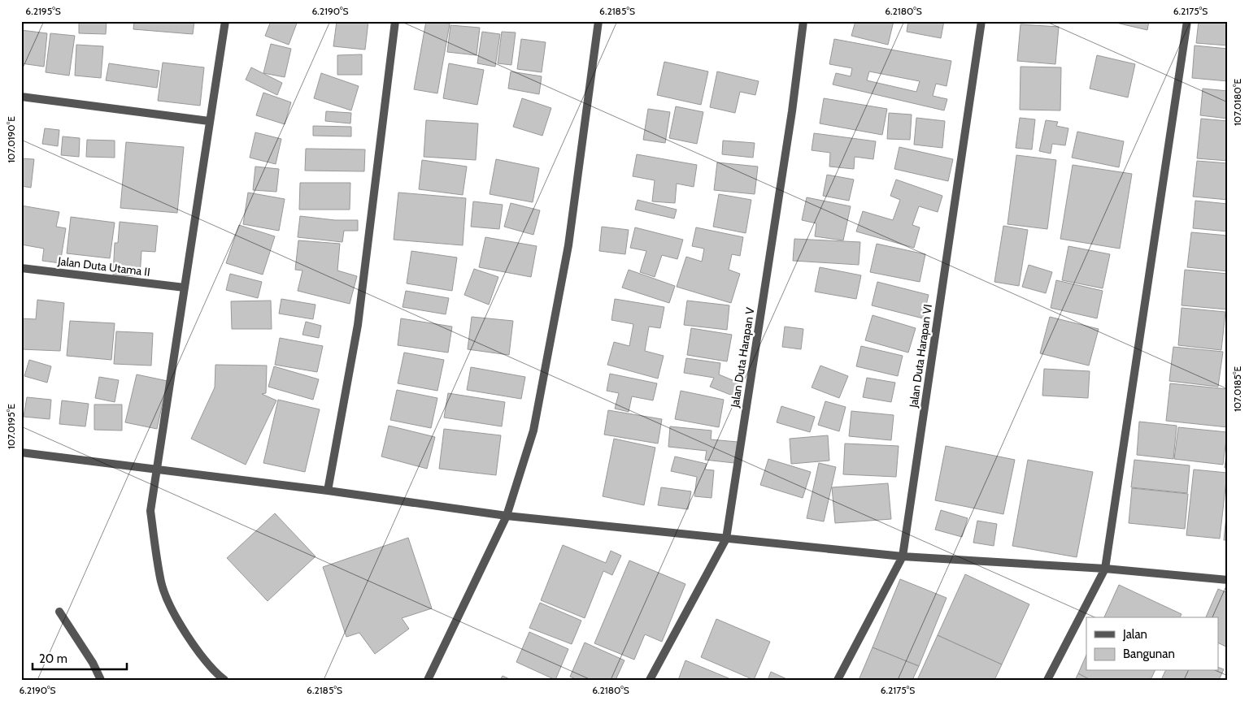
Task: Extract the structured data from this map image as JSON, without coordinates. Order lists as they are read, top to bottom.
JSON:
{
  "streets": {
    "street": ["Jalan Duta Utama II", "Jalan Duta Harapan VI", "Jalan Duta Harapan V"]
  },
  "legend": ["Jalan", "Bangunan"],
  "scale_bar": "20 m",
  "coordinates": [
    "6.2195°S",
    "6.2190°S",
    "6.2185°S",
    "6.2180°S",
    "6.2175°S",
    "107.0180°E",
    "107.0190°E",
    "107.0185°E",
    "107.0195°E"
  ]
}
